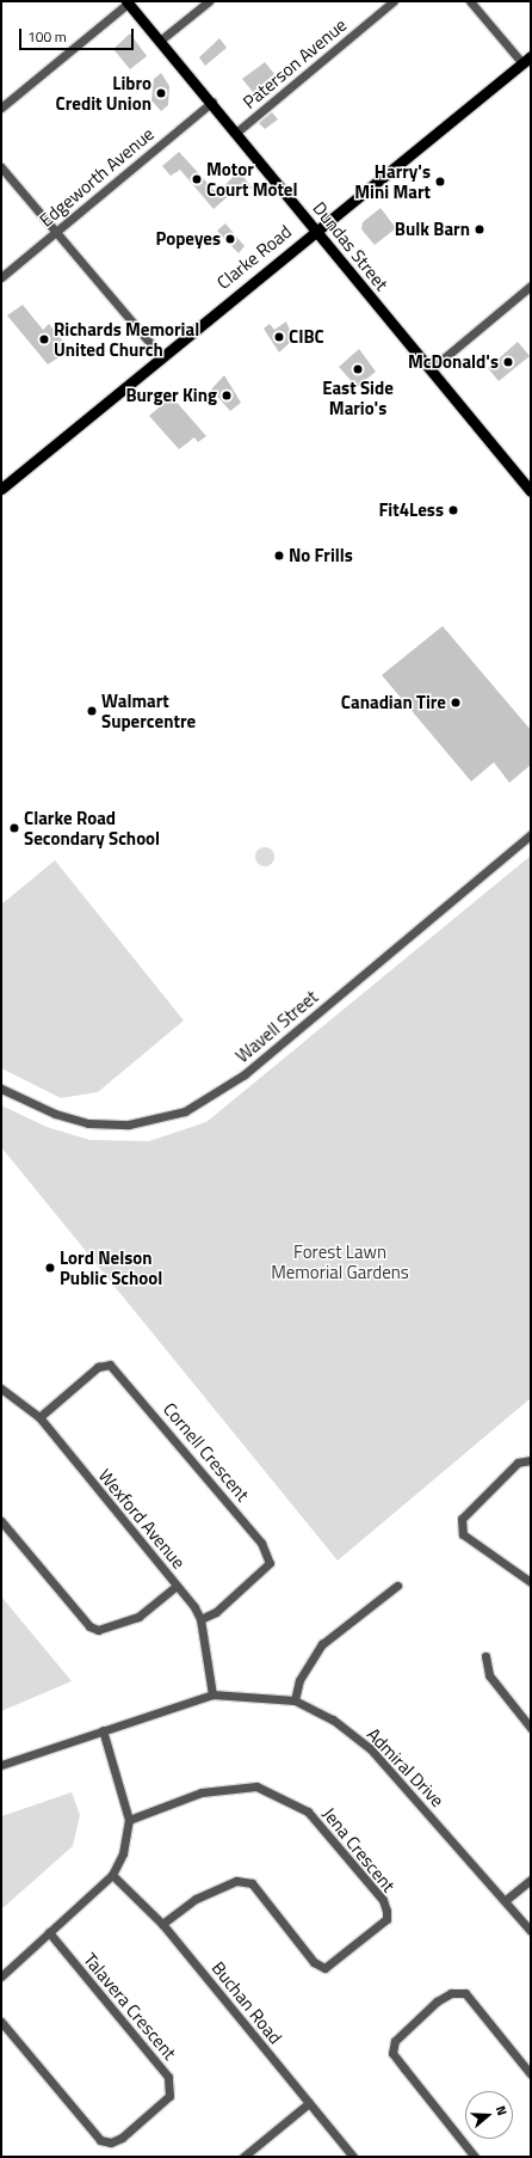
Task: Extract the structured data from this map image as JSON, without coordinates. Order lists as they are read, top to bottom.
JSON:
{
  "streets": {
    "main road": ["Dundas Street", "Clarke Road"],
    "street": [
      "Paterson Avenue",
      "Edgeworth Avenue",
      "Wavell Street",
      "Cornell Crescent",
      "Wexford Avenue",
      "Admiral Drive",
      "Jena Crescent",
      "Buchan Road",
      "Talavera Crescent"
    ]
  },
  "crossings": [
    ["Paterson Avenue", "Dundas Street"],
    ["Edgeworth Avenue", "Dundas Street"],
    ["Dundas Street", "Clarke Road"],
    ["Cornell Crescent", "Wexford Avenue"],
    ["Wexford Avenue", "Admiral Drive"],
    ["Jena Crescent", "Buchan Road"]
  ],
  "parks": ["Forest Lawn Memorial Gardens"],
  "places": [
    "Libro Credit Union",
    "Motor Court Motel",
    "Harry's Mini Mart",
    "Bulk Barn",
    "Popeyes",
    "CIBC",
    "Richards Memorial United Church",
    "McDonald's",
    "East Side Mario's",
    "Burger King",
    "Fit4Less",
    "No Frills",
    "Canadian Tire",
    "Walmart Supercentre",
    "Clarke Road Secondary School",
    "Lord Nelson Public School"
  ],
  "scale_bar": "100 m",
  "north": "right"
}
